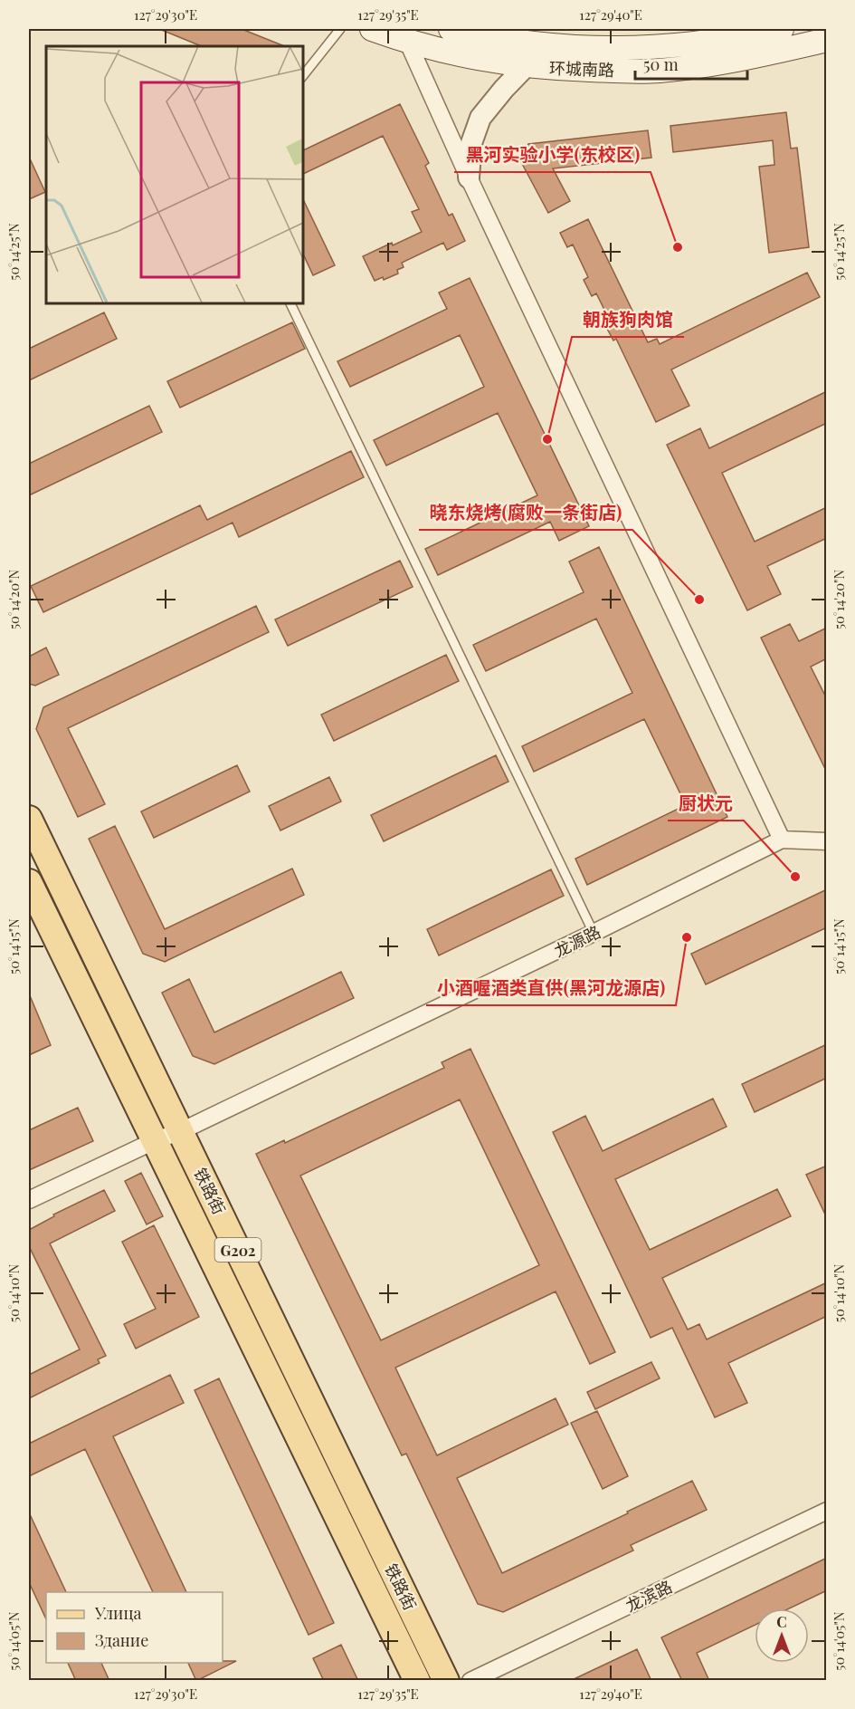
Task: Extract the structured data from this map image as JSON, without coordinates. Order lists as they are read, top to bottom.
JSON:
{
  "streets": {
    "main road": ["环城南路", "铁路街", "G202"],
    "street": ["龙源路", "龙滨路"]
  },
  "crossings": [
    ["龙源路", "铁路街"]
  ],
  "places": [
    "黑河实验小学(东校区)",
    "朝族狗肉馆",
    "晓东烧烤(腐败一条街店)",
    "厨状元",
    "小酒喔酒类直供(黑河龙源店)"
  ],
  "legend": ["Улица", "Здание"],
  "scale_bar": "50 m",
  "north": "top",
  "coordinates": [
    "127°29'30\"E",
    "127°29'35\"E",
    "127°29'40\"E",
    "50°14'25\"N",
    "50°14'20\"N",
    "50°14'15\"N",
    "50°14'10\"N",
    "50°14'05\"N"
  ]
}
